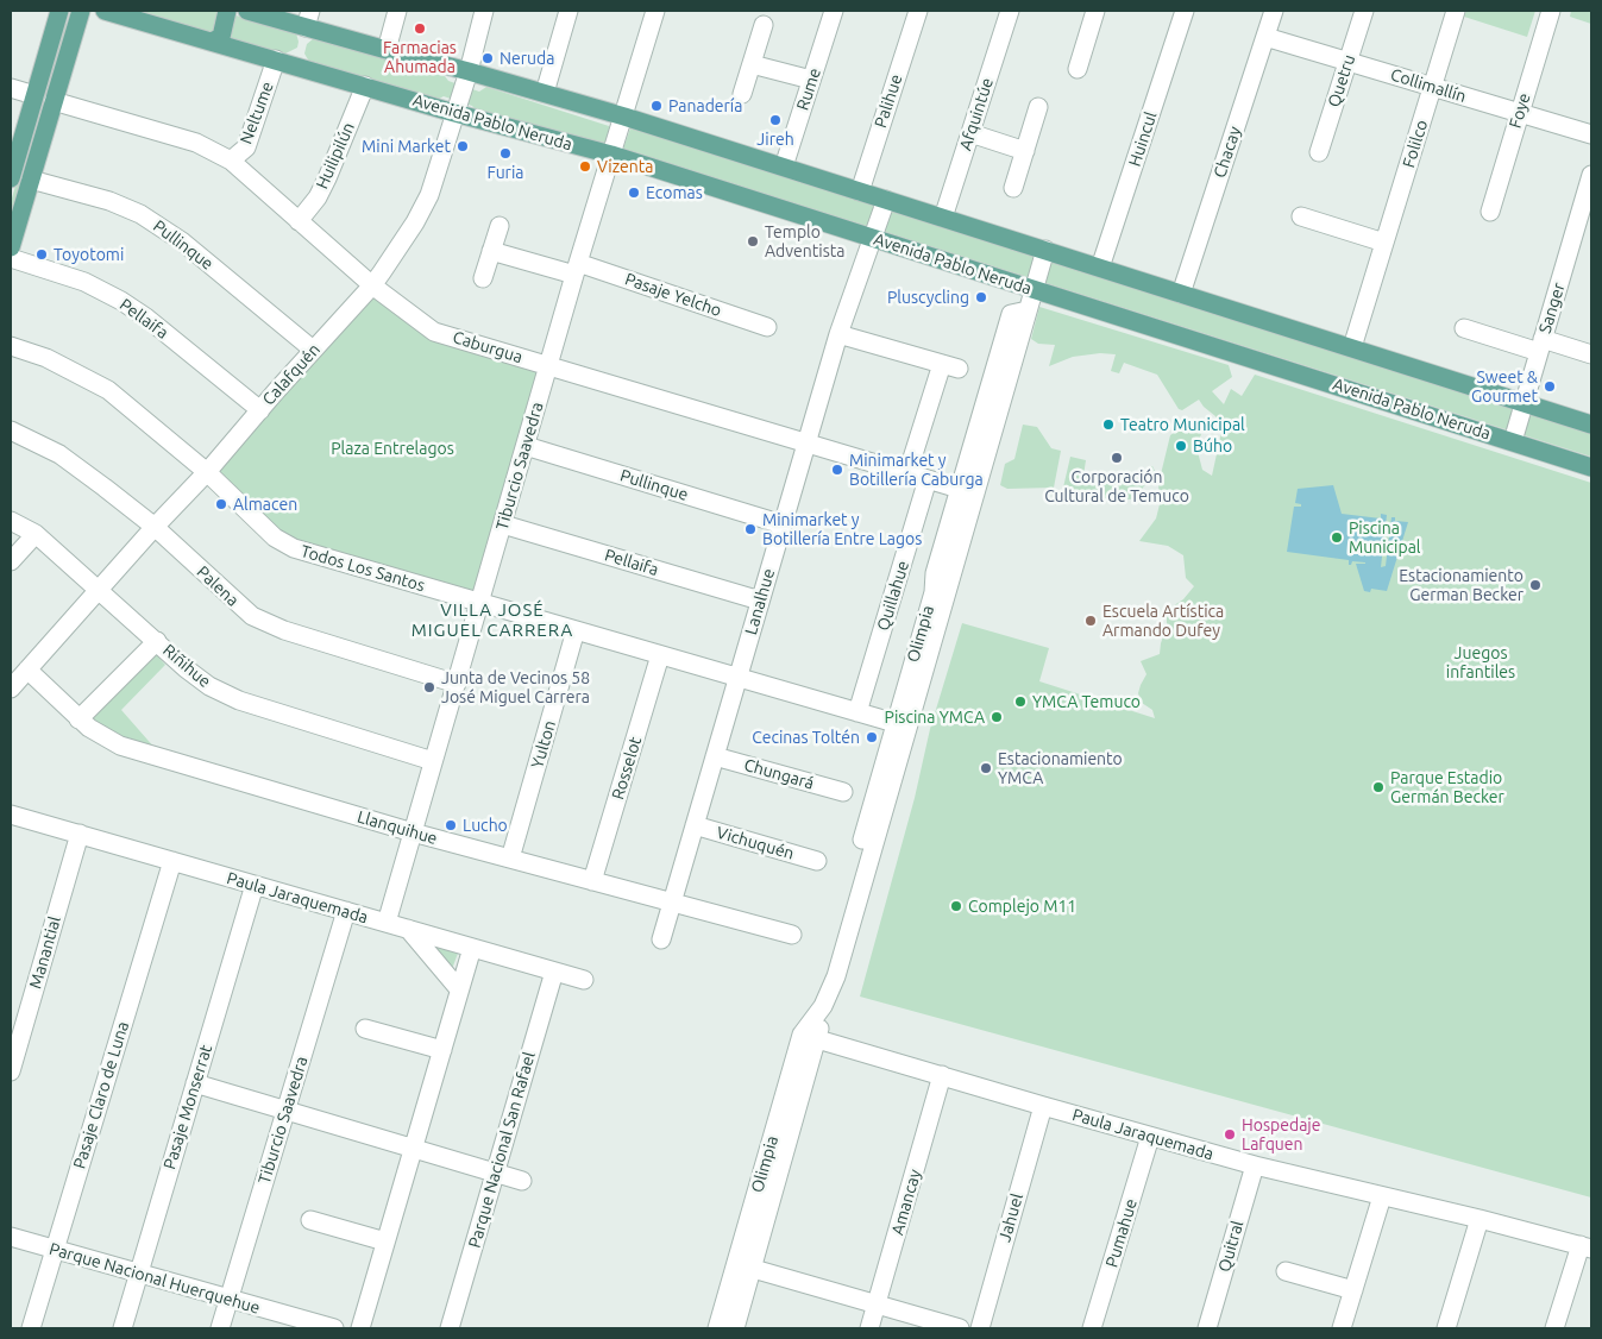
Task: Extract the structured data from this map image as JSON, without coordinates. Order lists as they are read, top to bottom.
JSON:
{
  "streets": {
    "main road": ["Avenida Pablo Neruda"],
    "street": [
      "Quetru",
      "Collimallín",
      "Rume",
      "Palihue",
      "Foye",
      "Neltume",
      "Afquintúe",
      "Huincul",
      "Folilco",
      "Chacay",
      "Huilipilún",
      "Pullinque",
      "Pasaje Yelcho",
      "Sanger",
      "Pellaifa",
      "Caburgua",
      "Calafquén",
      "Tiburcio Saavedra",
      "Todos Los Santos",
      "Palena",
      "Quillahue",
      "Lanalhue",
      "Olimpia",
      "Riñihue",
      "Yulton",
      "Rosselot",
      "Chungará",
      "Llanquihue",
      "Vichuquén",
      "Paula Jaraquemada",
      "Manantial",
      "Pasaje Claro de Luna",
      "Pasaje Monserrat",
      "Parque Nacional San Rafael",
      "Amancay",
      "Jahuel",
      "Pumahue",
      "Quitral",
      "Parque Nacional Huerquehue"
    ]
  },
  "crossings": [
    ["Quetru", "Collimallín"],
    ["Collimallín", "Foye"],
    ["Collimallín", "Folilco"],
    ["Collimallín", "Chacay"],
    ["Neltume", "Avenida Pablo Neruda"],
    ["Neltume", "Caburgua"],
    ["Avenida Pablo Neruda", "Huilipilún"],
    ["Avenida Pablo Neruda", "Sanger"],
    ["Avenida Pablo Neruda", "Calafquén"],
    ["Avenida Pablo Neruda", "Tiburcio Saavedra"],
    ["Avenida Pablo Neruda", "Lanalhue"],
    ["Avenida Pablo Neruda", "Olimpia"],
    ["Huilipilún", "Caburgua"],
    ["Pullinque", "Calafquén"],
    ["Pullinque", "Tiburcio Saavedra"],
    ["Pullinque", "Lanalhue"],
    ["Pasaje Yelcho", "Tiburcio Saavedra"],
    ["Pellaifa", "Calafquén"],
    ["Pellaifa", "Tiburcio Saavedra"],
    ["Pellaifa", "Lanalhue"],
    ["Caburgua", "Calafquén"],
    ["Caburgua", "Tiburcio Saavedra"],
    ["Caburgua", "Quillahue"],
    ["Caburgua", "Lanalhue"],
    ["Caburgua", "Olimpia"],
    ["Calafquén", "Todos Los Santos"],
    ["Calafquén", "Palena"],
    ["Calafquén", "Riñihue"],
    ["Calafquén", "Llanquihue"],
    ["Tiburcio Saavedra", "Todos Los Santos"],
    ["Tiburcio Saavedra", "Palena"],
    ["Tiburcio Saavedra", "Riñihue"],
    ["Tiburcio Saavedra", "Llanquihue"],
    ["Tiburcio Saavedra", "Paula Jaraquemada"],
    ["Tiburcio Saavedra", "Parque Nacional Huerquehue"],
    ["Todos Los Santos", "Quillahue"],
    ["Todos Los Santos", "Lanalhue"],
    ["Todos Los Santos", "Olimpia"],
    ["Todos Los Santos", "Yulton"],
    ["Todos Los Santos", "Rosselot"],
    ["Lanalhue", "Chungará"],
    ["Lanalhue", "Llanquihue"],
    ["Lanalhue", "Vichuquén"],
    ["Olimpia", "Paula Jaraquemada"],
    ["Yulton", "Llanquihue"],
    ["Rosselot", "Llanquihue"],
    ["Paula Jaraquemada", "Manantial"],
    ["Paula Jaraquemada", "Pasaje Claro de Luna"],
    ["Paula Jaraquemada", "Pasaje Monserrat"],
    ["Paula Jaraquemada", "Parque Nacional San Rafael"],
    ["Paula Jaraquemada", "Amancay"],
    ["Paula Jaraquemada", "Jahuel"],
    ["Paula Jaraquemada", "Pumahue"],
    ["Paula Jaraquemada", "Quitral"],
    ["Pasaje Claro de Luna", "Parque Nacional Huerquehue"],
    ["Pasaje Monserrat", "Parque Nacional Huerquehue"]
  ],
  "districts": ["VILLA JOSÉ MIGUEL CARRERA"],
  "parks": ["Plaza Entrelagos", "Juegos infantiles"],
  "places": [
    "Farmacias Ahumada",
    "Neruda",
    "Panadería",
    "Jireh",
    "Mini Market",
    "Furia",
    "Vizenta",
    "Ecomas",
    "Templo Adventista",
    "Toyotomi",
    "Pluscycling",
    "Sweet & Gourmet",
    "Teatro Municipal",
    "Búho",
    "Corporación Cultural de Temuco",
    "Minimarket y Botillería Caburga",
    "Almacen",
    "Minimarket y Botillería Entre Lagos",
    "Piscina Municipal",
    "Estacionamiento German Becker",
    "Escuela Artística Armando Dufey",
    "Junta de Vecinos 58 José Miguel Carrera",
    "YMCA Temuco",
    "Piscina YMCA",
    "Cecinas Toltén",
    "Estacionamiento YMCA",
    "Parque Estadio Germán Becker",
    "Lucho",
    "Complejo M11",
    "Hospedaje Lafquen"
  ]
}
